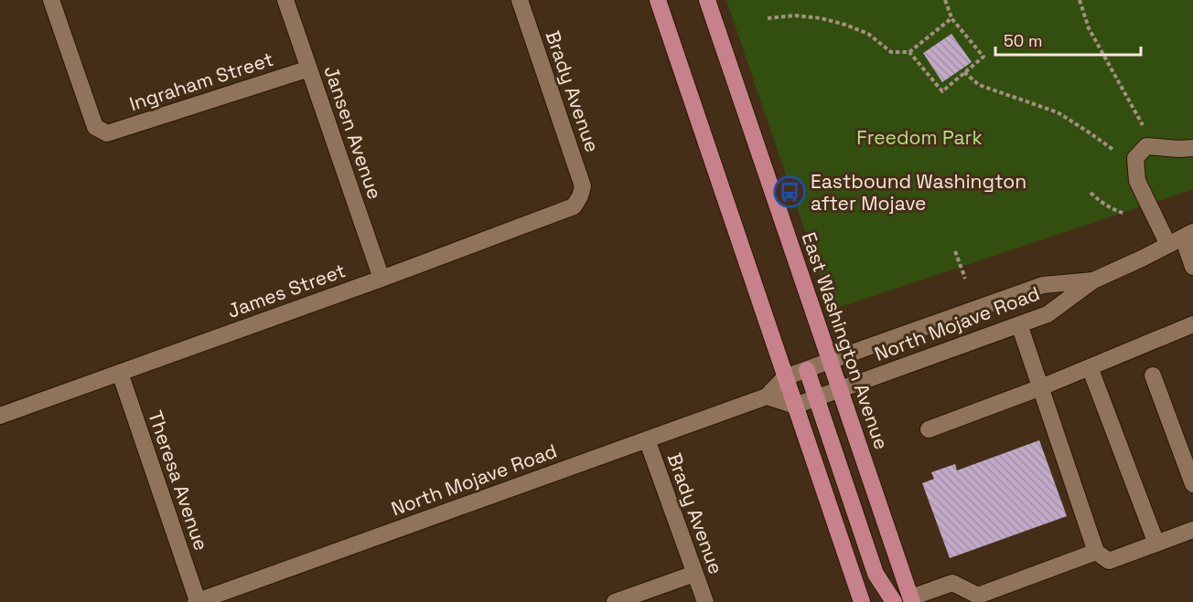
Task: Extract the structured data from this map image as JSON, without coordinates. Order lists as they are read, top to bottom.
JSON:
{
  "streets": {
    "main road": ["East Washington Avenue"],
    "street": [
      "Ingraham Street",
      "Brady Avenue",
      "Jansen Avenue",
      "James Street",
      "North Mojave Road",
      "Theresa Avenue"
    ]
  },
  "crossings": [
    ["Ingraham Street", "Jansen Avenue"],
    ["Brady Avenue", "James Street"],
    ["Brady Avenue", "North Mojave Road"],
    ["Jansen Avenue", "James Street"],
    ["James Street", "Theresa Avenue"],
    ["North Mojave Road", "East Washington Avenue"],
    ["North Mojave Road", "Theresa Avenue"]
  ],
  "parks": ["Freedom Park"],
  "places": {
    "bus stop": ["Eastbound Washington after Mojave"]
  },
  "scale_bar": "50 m"
}
